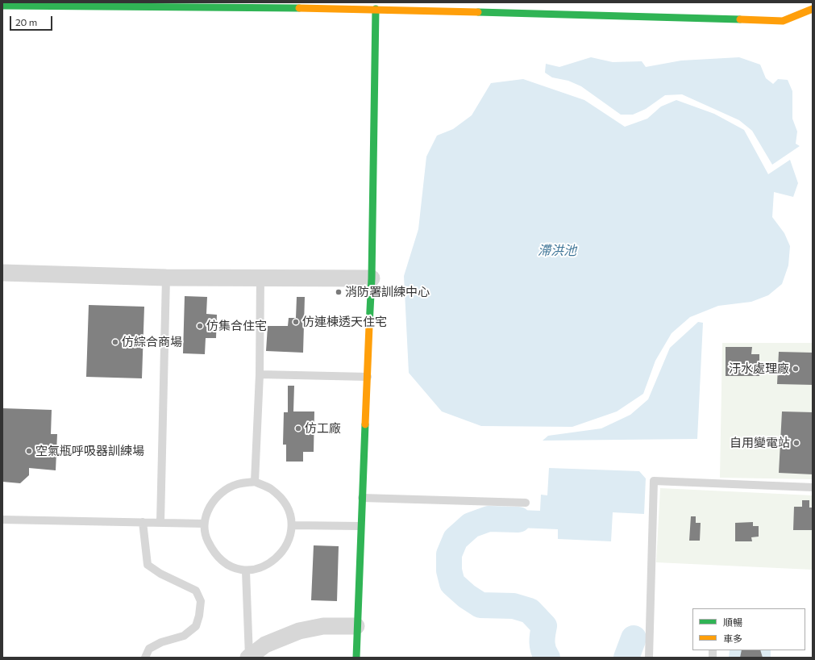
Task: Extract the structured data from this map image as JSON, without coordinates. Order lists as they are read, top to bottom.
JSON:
{
  "water": ["滯洪池"],
  "places": [
    "消防署訓練中心",
    "仿連棟透天住宅",
    "仿集合住宅",
    "仿綜合商場",
    "汙水處理廠",
    "仿工廠",
    "自用變電站",
    "空氣瓶呼吸器訓練場"
  ],
  "legend": ["順暢", "車多"],
  "scale_bar": "20 m"
}
